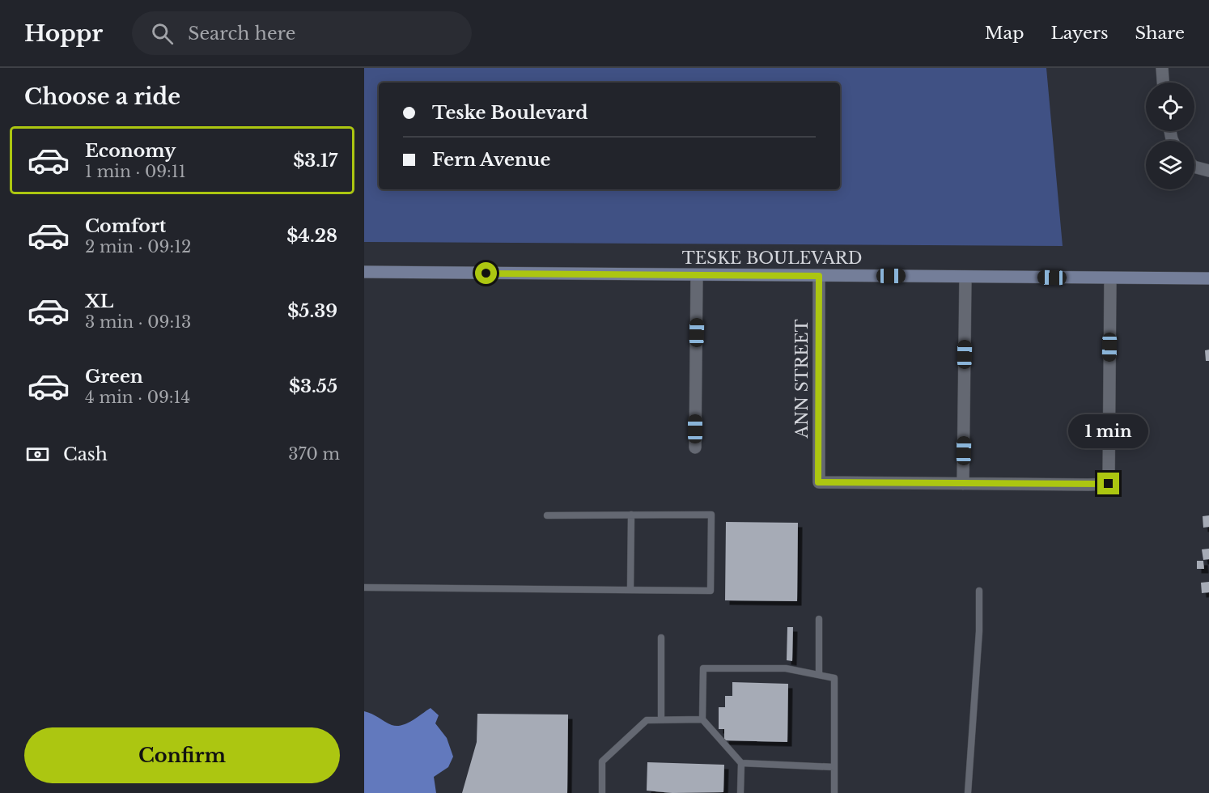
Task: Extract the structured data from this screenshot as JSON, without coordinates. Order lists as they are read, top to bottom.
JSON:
{
  "streets": {
    "street": ["TESKE BOULEVARD", "ANN STREET"]
  },
  "crossings": [
    ["TESKE BOULEVARD", "ANN STREET"]
  ],
  "page": {
    "header": "Hoppr",
    "search": "Search here",
    "nav": ["Map", "Layers", "Share"],
    "heading": "Choose a ride",
    "banner": ["Teske Boulevard", "Fern Avenue"],
    "list": [
      {
        "name": "Economy",
        "note": "1 min · 09:11",
        "value": "$3.17"
      },
      {
        "name": "Comfort",
        "note": "2 min · 09:12",
        "value": "$4.28"
      },
      {
        "name": "XL",
        "note": "3 min · 09:13",
        "value": "$5.39"
      },
      {
        "name": "Green",
        "note": "4 min · 09:14",
        "value": "$3.55"
      }
    ],
    "bubble": "1 min",
    "pay": ["Cash", "370 m"],
    "buttons": "Confirm"
  }
}
